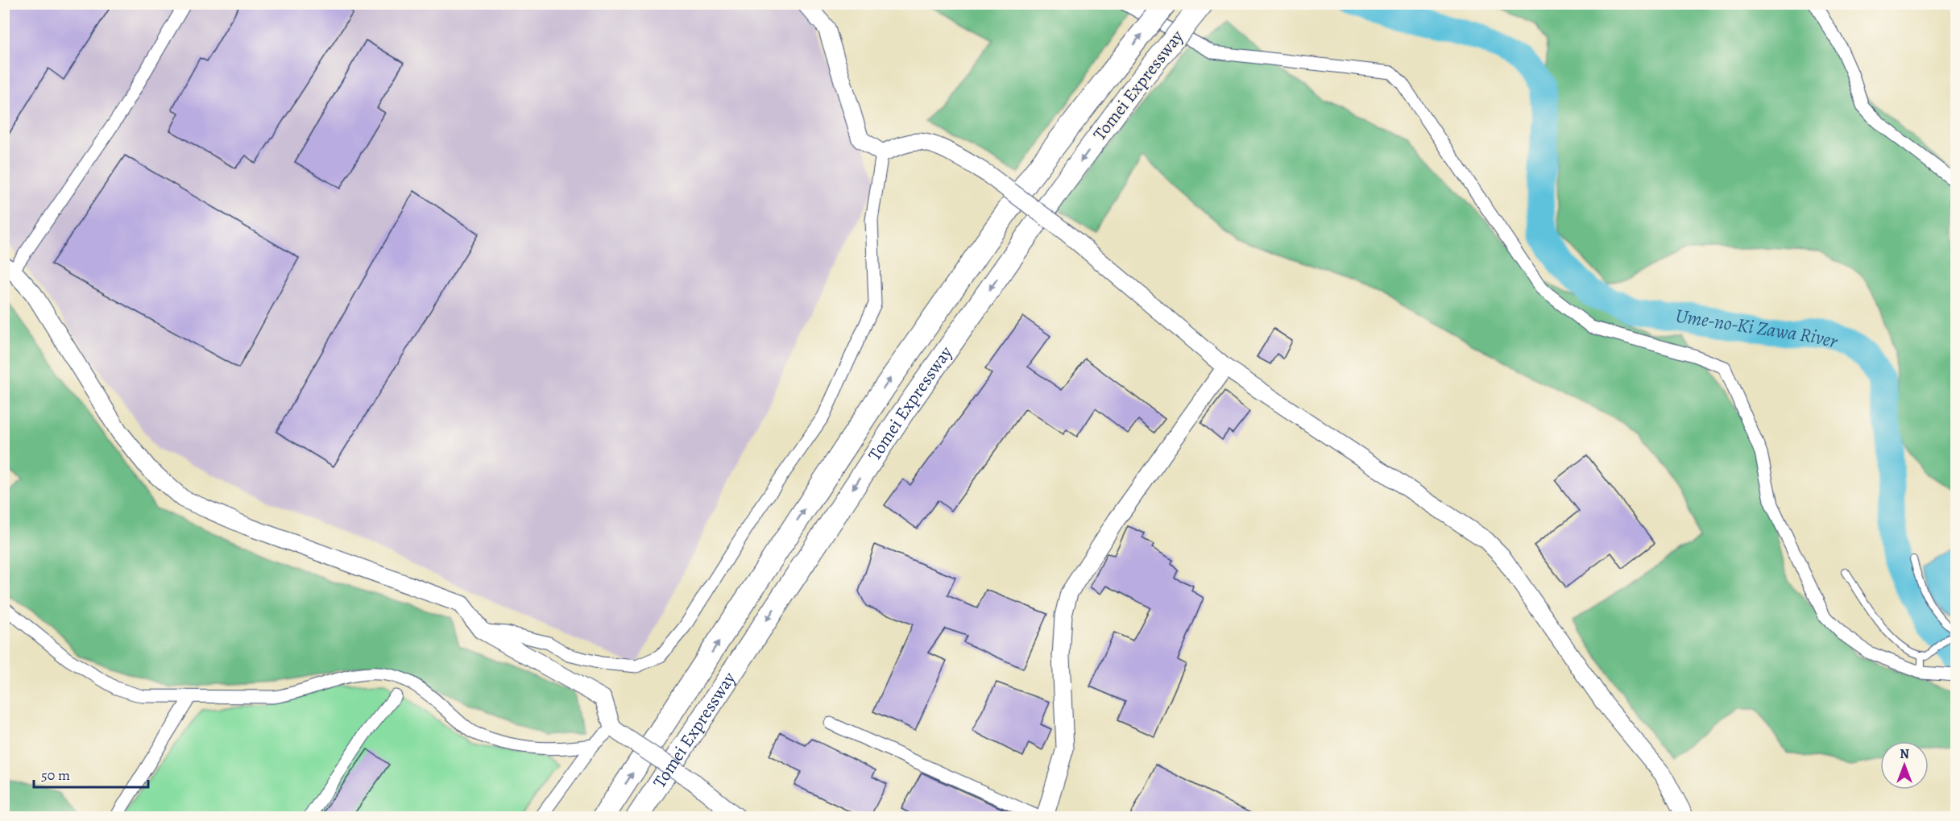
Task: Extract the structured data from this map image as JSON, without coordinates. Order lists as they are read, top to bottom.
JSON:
{
  "streets": {
    "highway": ["Tomei Expressway"]
  },
  "water": ["Ume-no-Ki Zawa River"],
  "scale_bar": "50 m",
  "north": "top"
}
